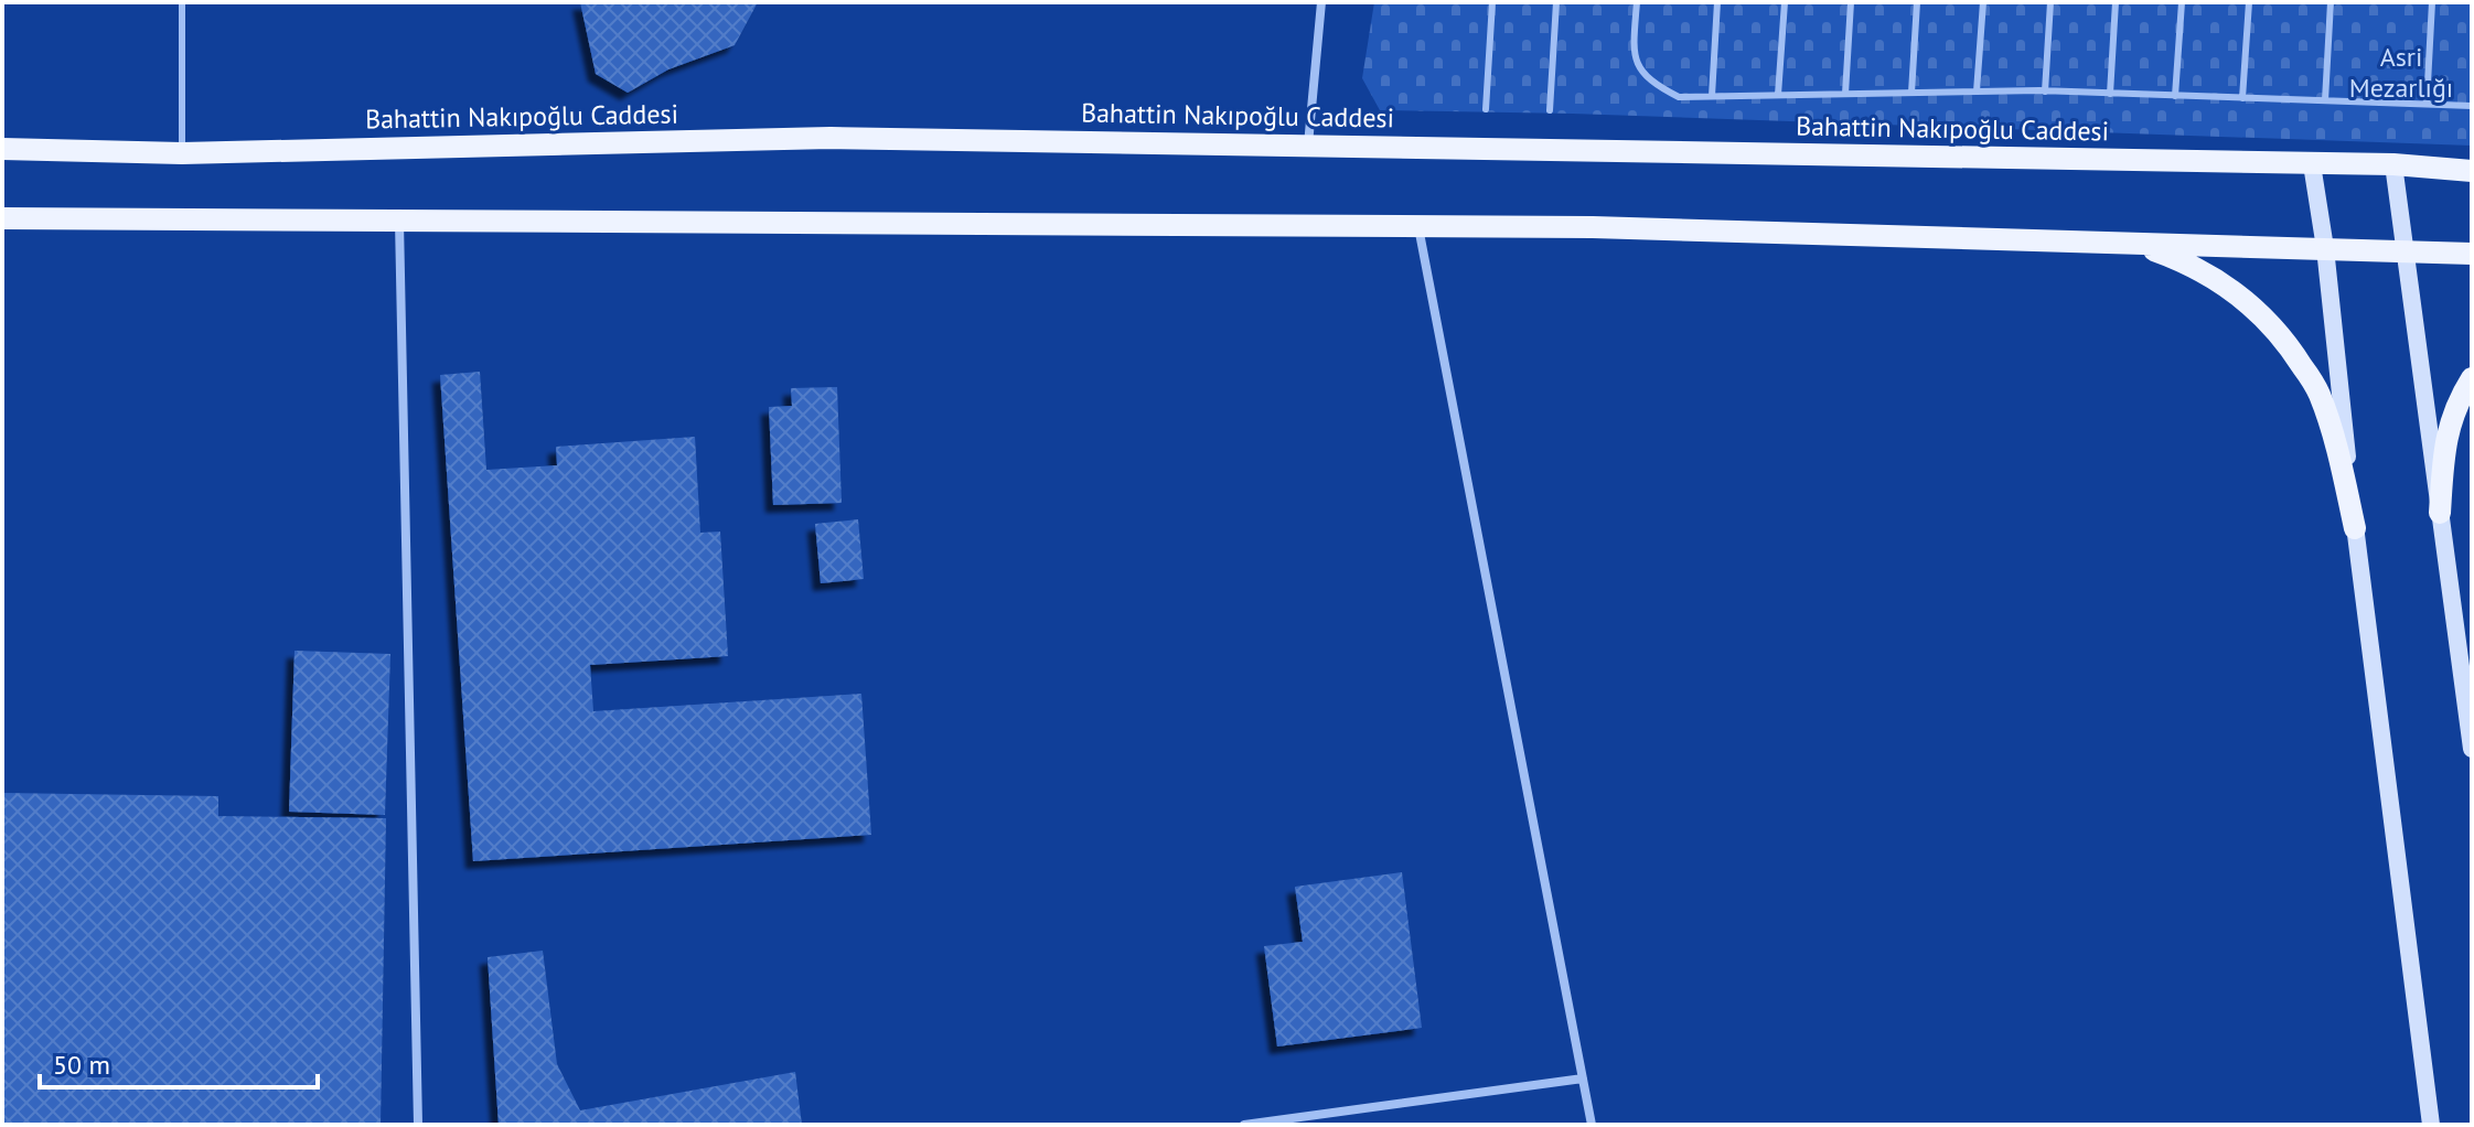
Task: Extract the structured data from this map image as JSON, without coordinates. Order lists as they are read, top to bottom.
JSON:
{
  "streets": {
    "main road": ["Bahattin Nakıpoğlu Caddesi"]
  },
  "parks": ["Asri Mezarlığı"],
  "scale_bar": "50 m"
}
